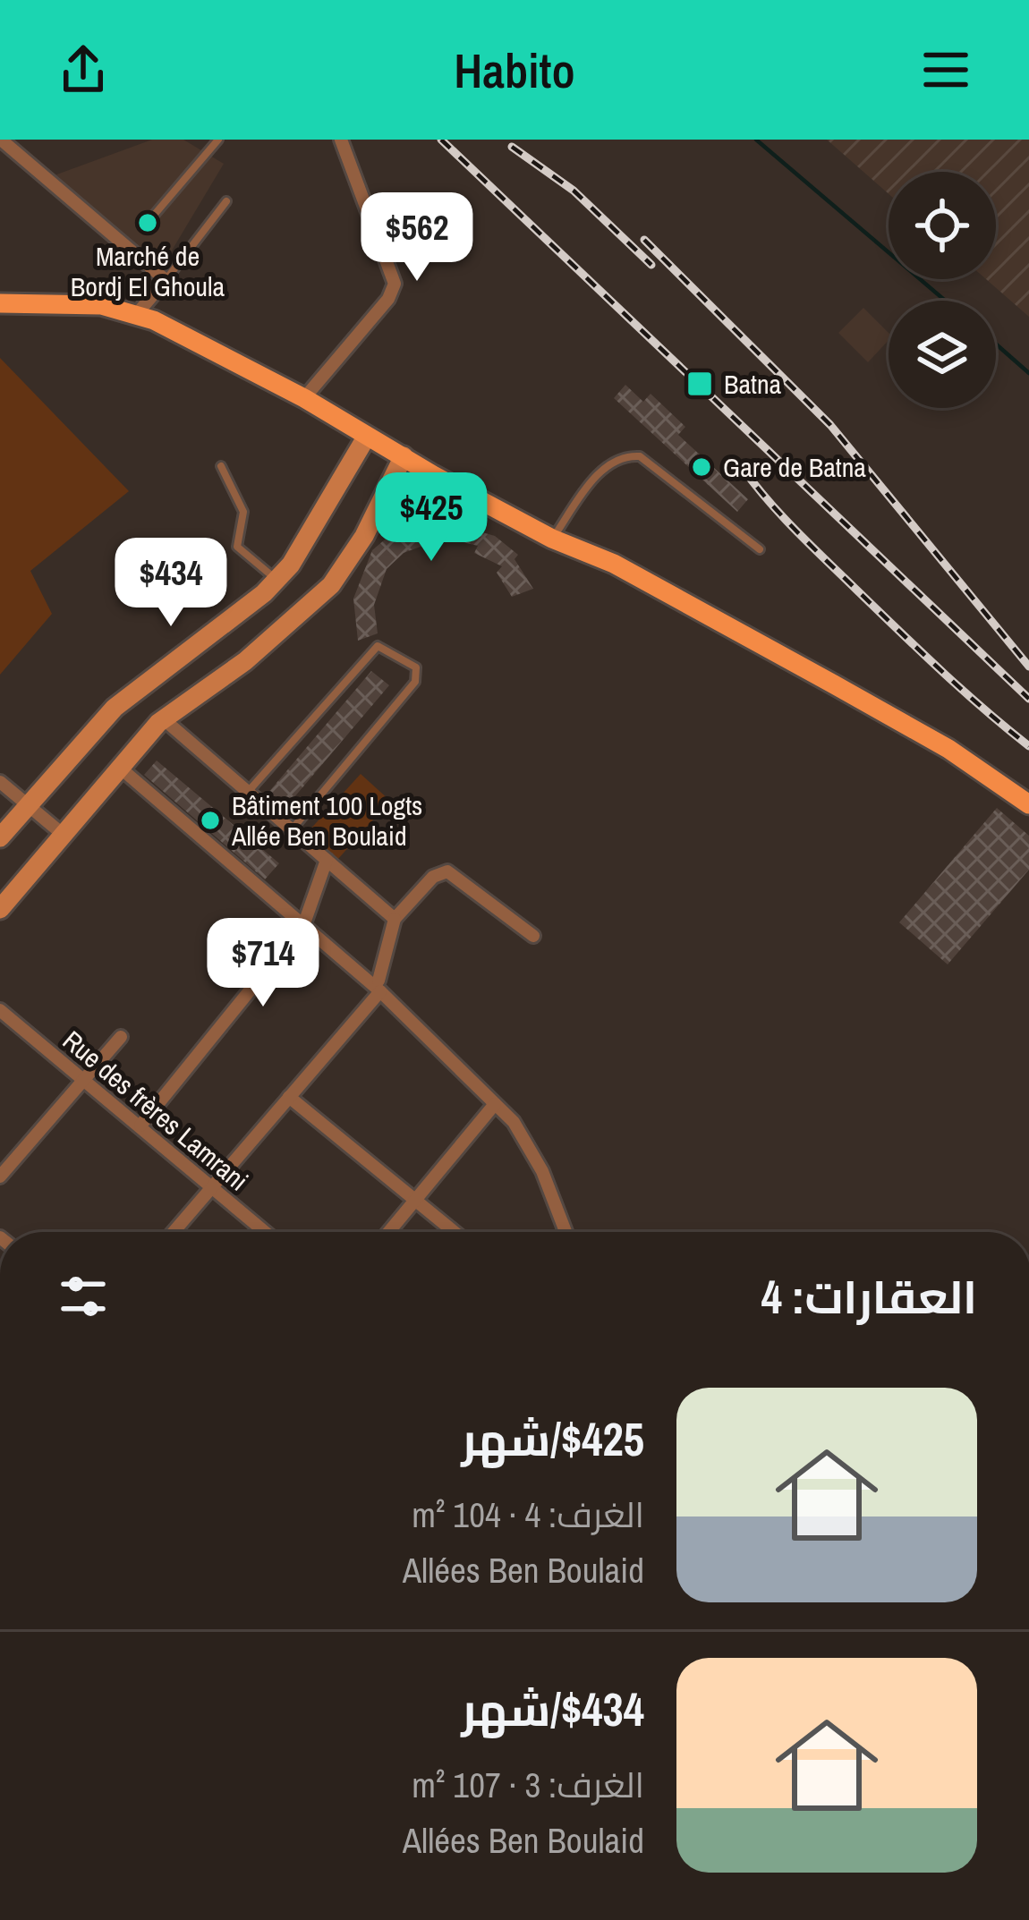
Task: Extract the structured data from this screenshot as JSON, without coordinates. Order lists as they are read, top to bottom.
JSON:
{
  "streets": {
    "street": ["Rue des frères Lamrani"]
  },
  "places": {
    "other": ["Marché de Bordj El Ghoula", "Gare de Batna", "Bâtiment 100 Logts Allée Ben Boulaid"],
    "transit": ["Batna"]
  },
  "page": {
    "header": "Habito",
    "price": [
      "$562",
      "$425",
      "$434",
      "$714"
    ],
    "heading": "العقارات: 4",
    "list": [
      {
        "name": "$425/شهر",
        "note": "الغرف: 4 · 104 m² · Allées Ben Boulaid"
      },
      {
        "name": "$434/شهر",
        "note": "الغرف: 3 · 107 m² · Allées Ben Boulaid"
      }
    ]
  }
}
